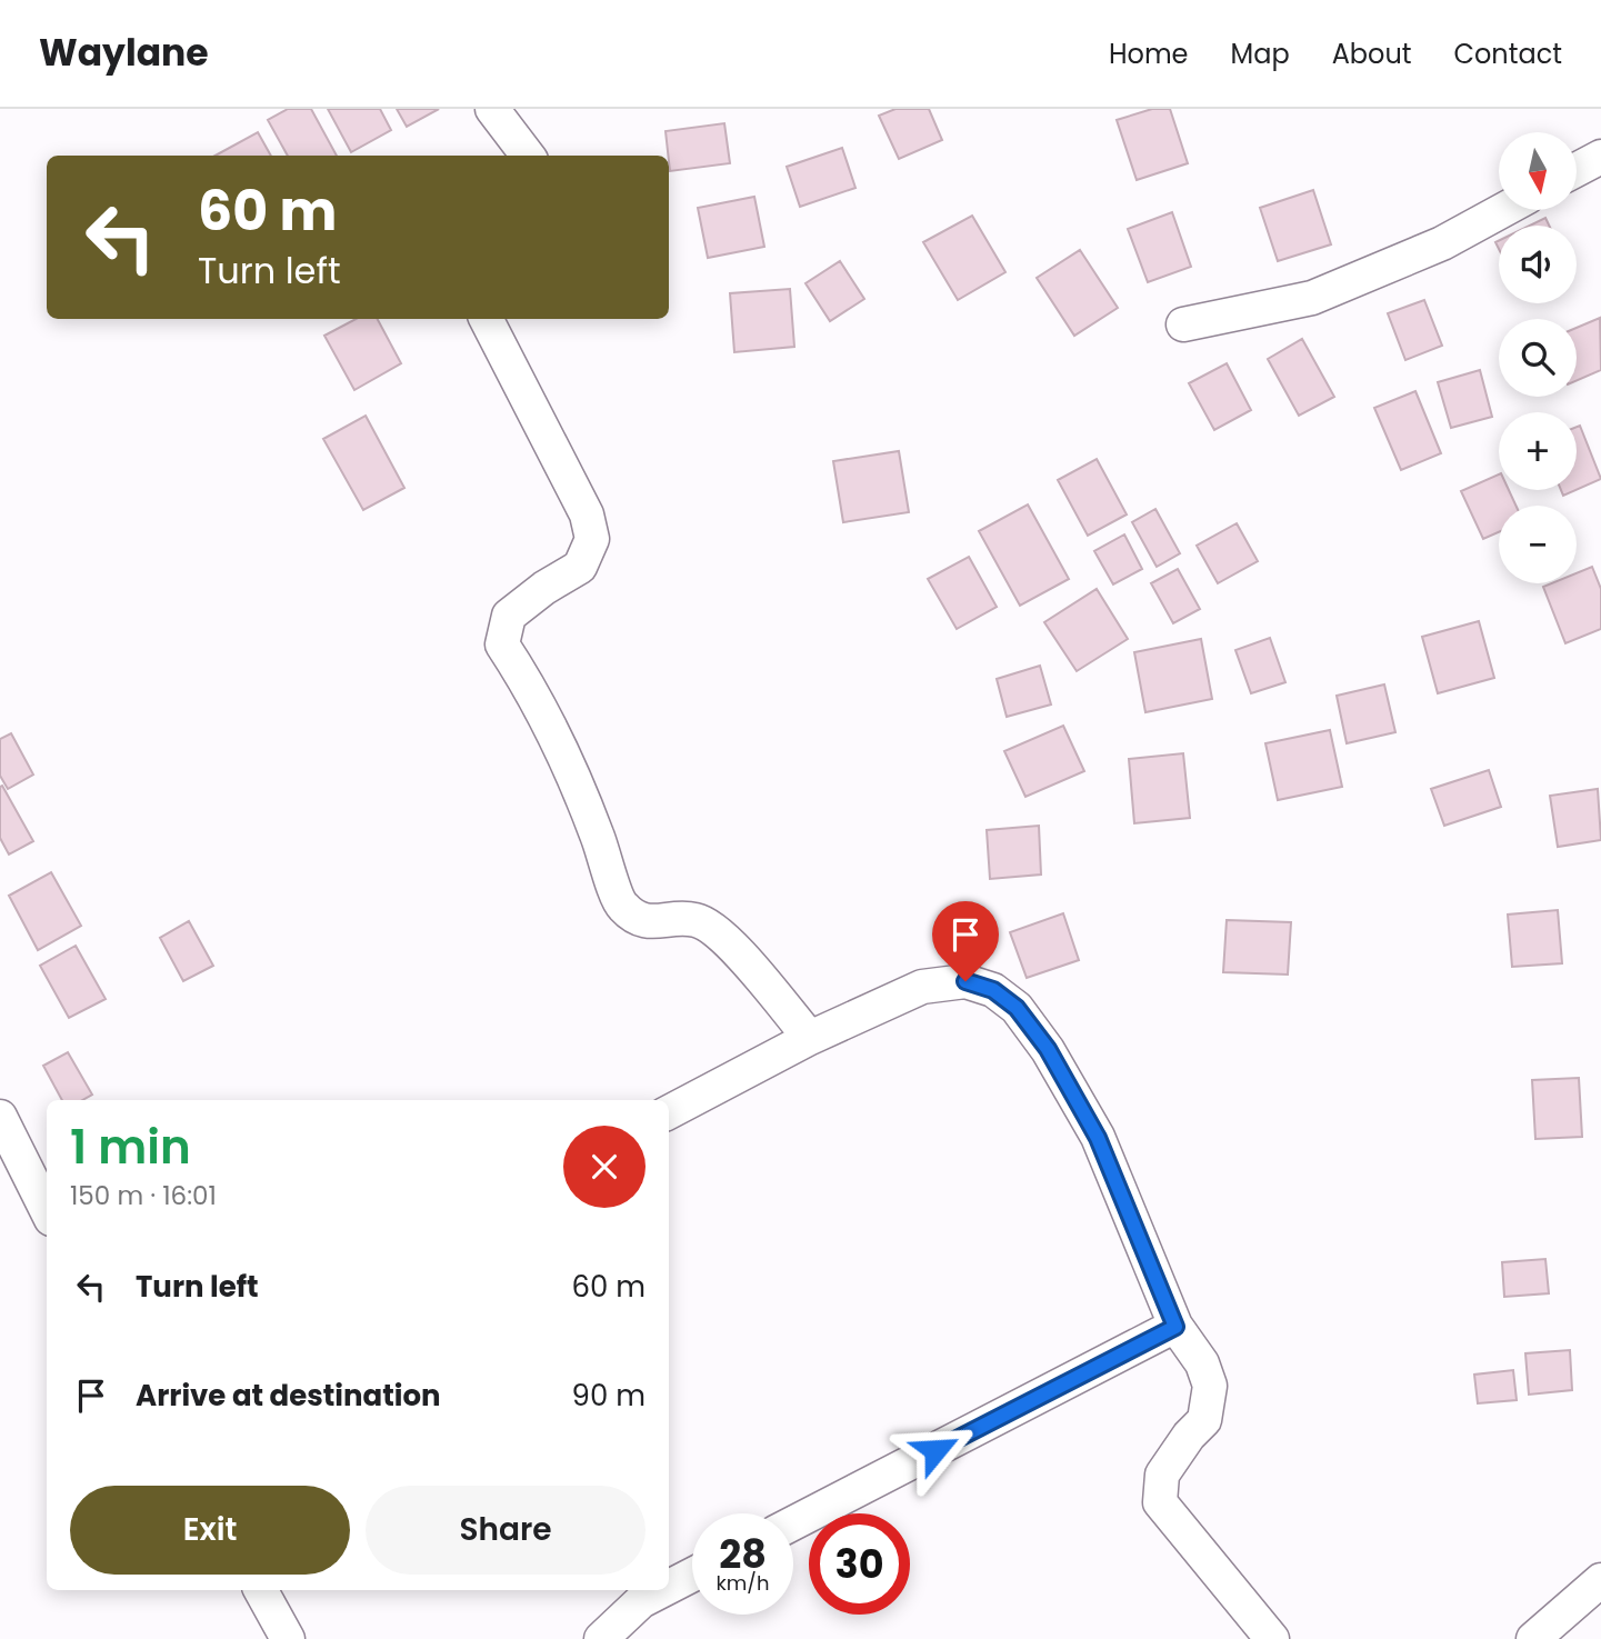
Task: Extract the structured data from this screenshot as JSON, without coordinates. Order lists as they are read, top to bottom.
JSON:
{
  "north": "bottom",
  "page": {
    "header": "Waylane",
    "nav": [
      "Home",
      "Map",
      "About",
      "Contact"
    ],
    "map_buttons": ["+", "−"],
    "turn": ["60 m", "Turn left"],
    "heading": ["1 min", "150 m · 16:01"],
    "list": [
      {
        "name": "Turn left",
        "value": "60 m"
      },
      {
        "name": "Arrive at destination",
        "value": "90 m"
      }
    ],
    "buttons": ["Exit", "Share"],
    "speed": "28 km/h",
    "limit": "30"
  }
}
